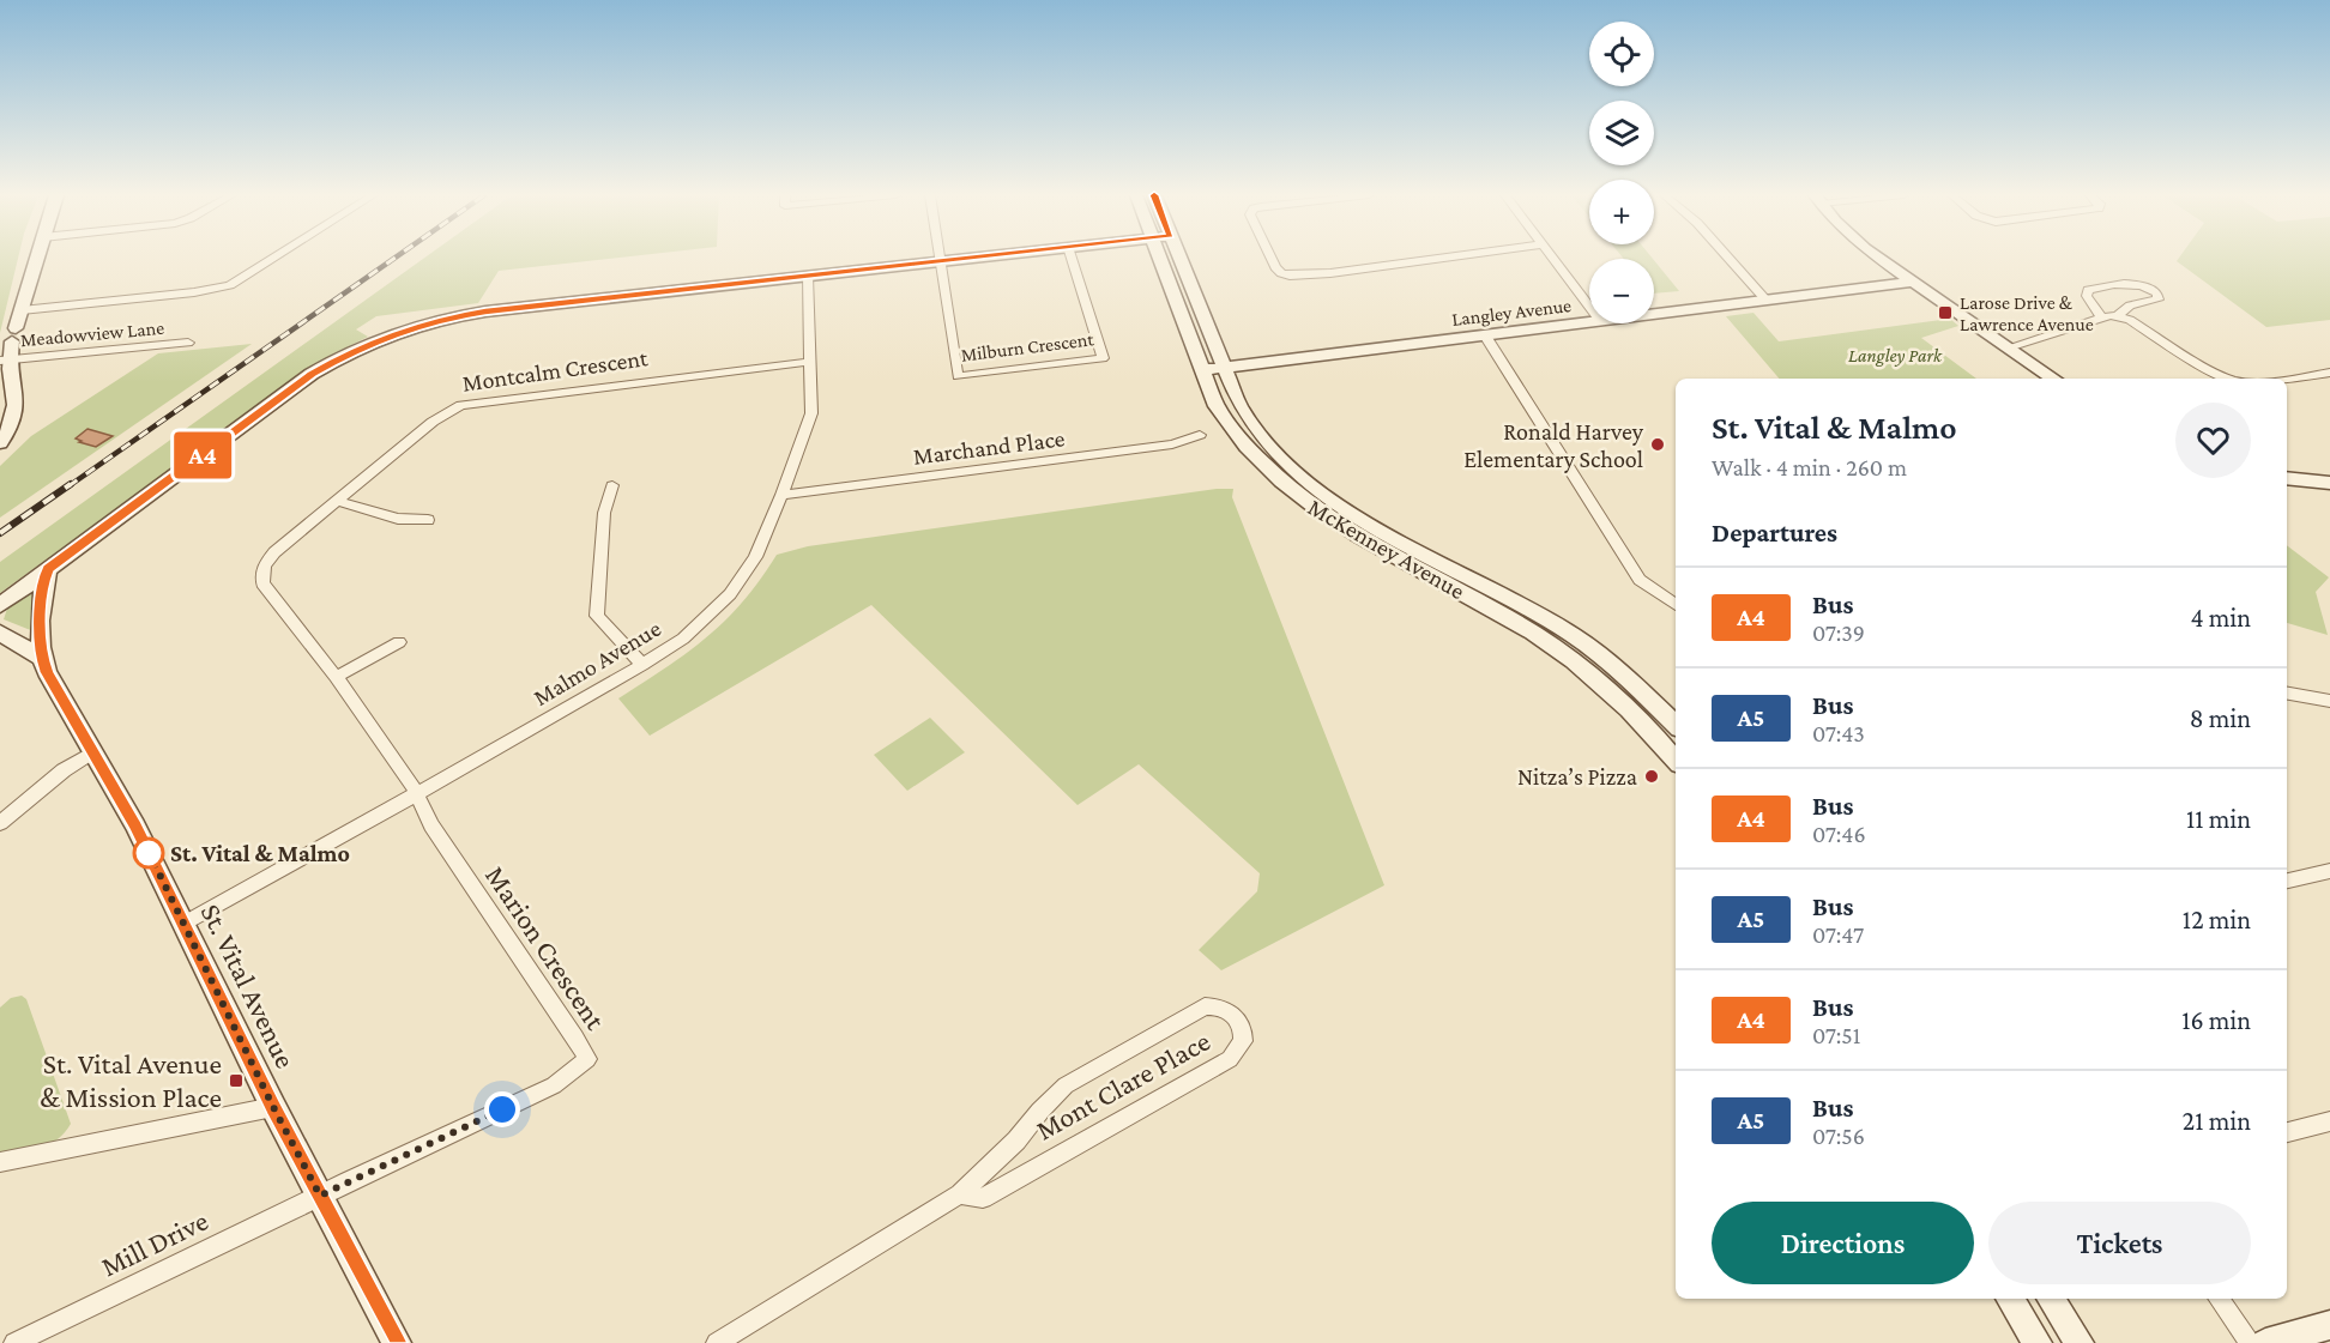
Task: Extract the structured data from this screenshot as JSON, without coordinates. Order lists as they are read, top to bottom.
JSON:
{
  "streets": {
    "street": [
      "Langley Avenue",
      "Meadowview Lane",
      "Milburn Crescent",
      "Montcalm Crescent",
      "Marchand Place",
      "McKenney Avenue",
      "Malmo Avenue",
      "Marion Crescent",
      "St. Vital Avenue",
      "Mont Clare Place",
      "Mill Drive"
    ]
  },
  "crossings": [
    ["Langley Avenue", "McKenney Avenue"],
    ["Montcalm Crescent", "Malmo Avenue"],
    ["Montcalm Crescent", "Marion Crescent"],
    ["Marchand Place", "Malmo Avenue"],
    ["Malmo Avenue", "Marion Crescent"],
    ["Malmo Avenue", "St. Vital Avenue"],
    ["Marion Crescent", "St. Vital Avenue"],
    ["Marion Crescent", "Mill Drive"],
    ["St. Vital Avenue", "Mill Drive"]
  ],
  "parks": ["Langley Park"],
  "places": {
    "transit": ["Larose Drive & Lawrence Avenue", "St. Vital Avenue & Mission Place"],
    "other": ["Ronald Harvey Elementary School", "Nitza’s Pizza", "St. Vital & Malmo"]
  },
  "lines": ["bus line A4"],
  "page": {
    "on_map": "A4",
    "map_buttons": ["+", "−"],
    "heading": [
      ["St. Vital & Malmo", "Walk · 4 min · 260 m"],
      "Departures"
    ],
    "list": [
      {
        "mark": "A4",
        "name": "Bus",
        "note": "07:39",
        "value": "4 min"
      },
      {
        "mark": "A5",
        "name": "Bus",
        "note": "07:43",
        "value": "8 min"
      },
      {
        "mark": "A4",
        "name": "Bus",
        "note": "07:46",
        "value": "11 min"
      },
      {
        "mark": "A5",
        "name": "Bus",
        "note": "07:47",
        "value": "12 min"
      },
      {
        "mark": "A4",
        "name": "Bus",
        "note": "07:51",
        "value": "16 min"
      },
      {
        "mark": "A5",
        "name": "Bus",
        "note": "07:56",
        "value": "21 min"
      }
    ],
    "buttons": ["Directions", "Tickets"]
  }
}
